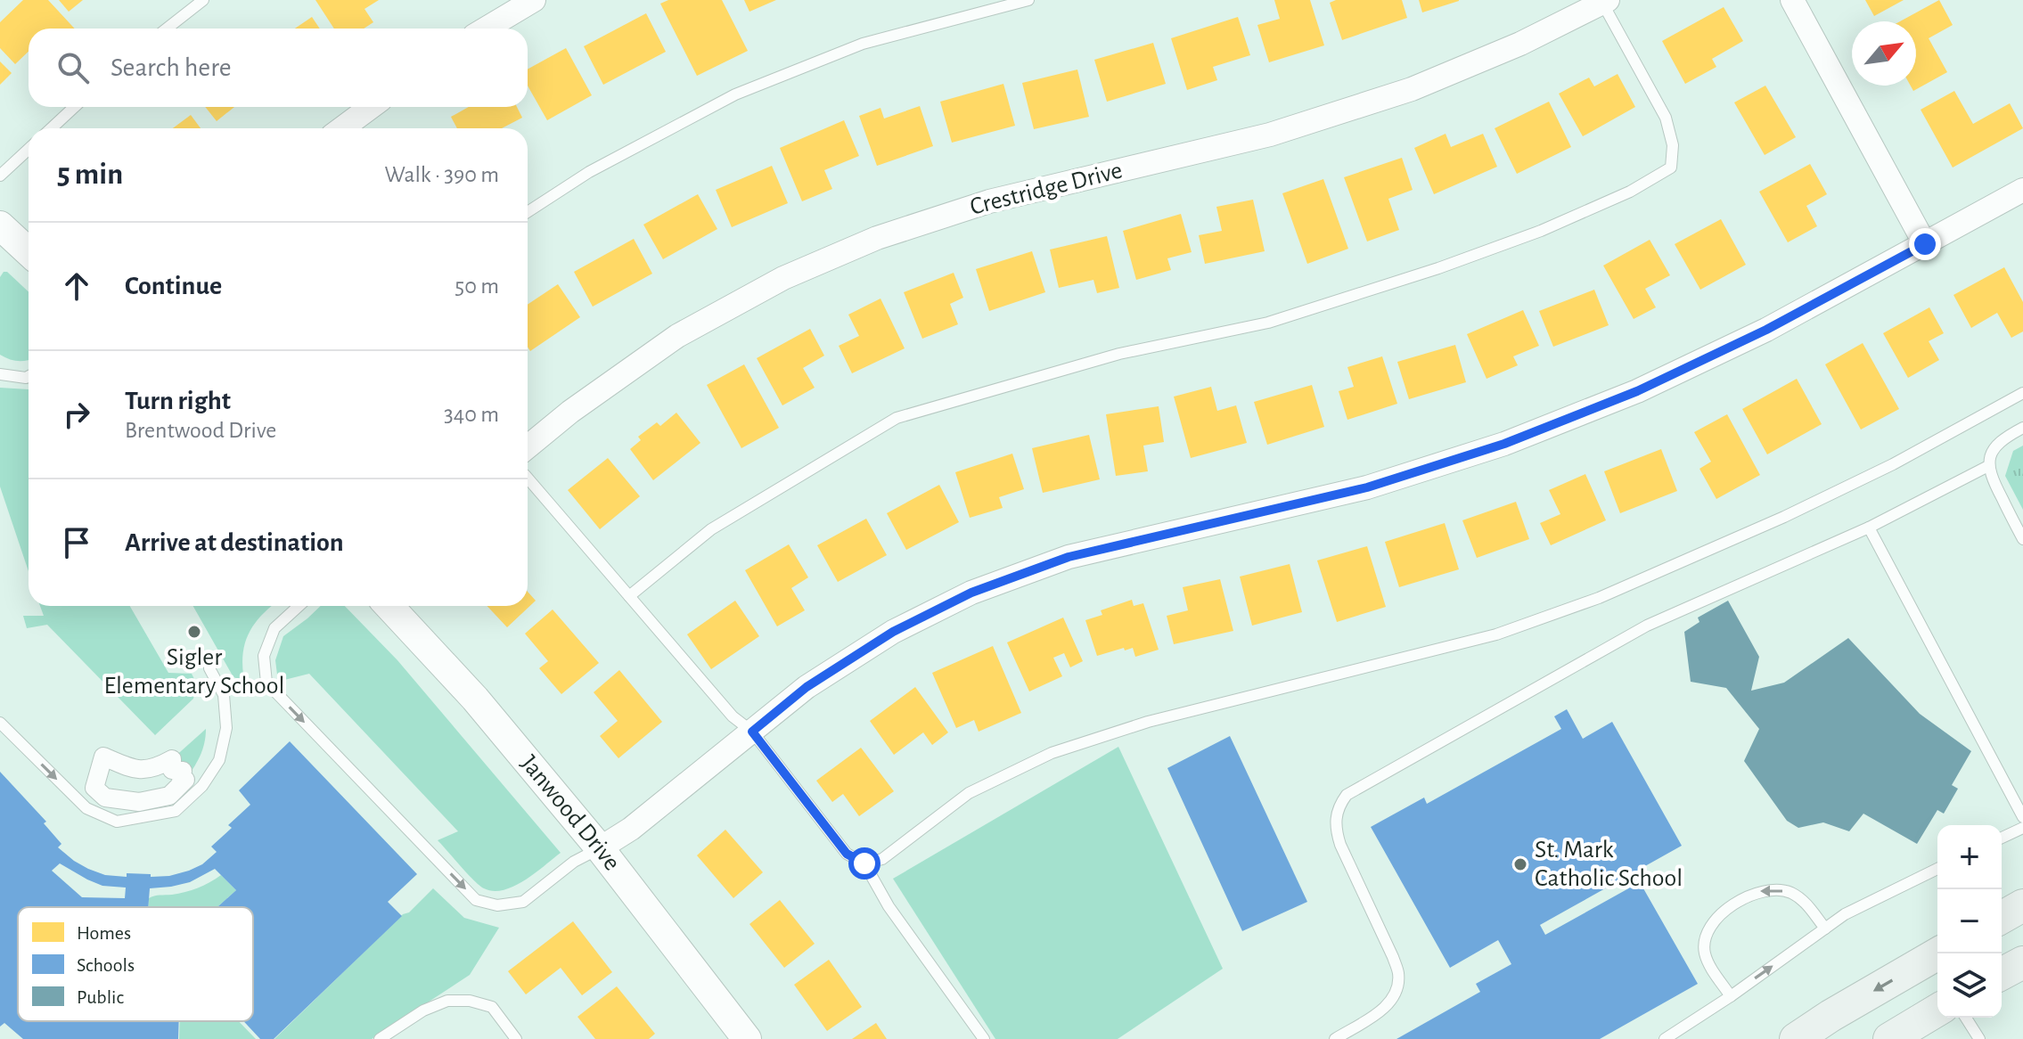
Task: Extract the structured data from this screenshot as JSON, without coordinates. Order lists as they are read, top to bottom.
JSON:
{
  "streets": {
    "street": ["Crestridge Drive", "Janwood Drive"]
  },
  "places": ["Sigler Elementary School", "St. Mark Catholic School"],
  "legend": ["Homes", "Schools", "Public"],
  "north": "top right",
  "page": {
    "search": "Search here",
    "heading": ["5 min", "Walk · 390 m"],
    "list": [
      ["Continue", "50 m"],
      ["Turn right", "Brentwood Drive", "340 m"],
      "Arrive at destination"
    ],
    "map_buttons": ["+", "−"]
  }
}
